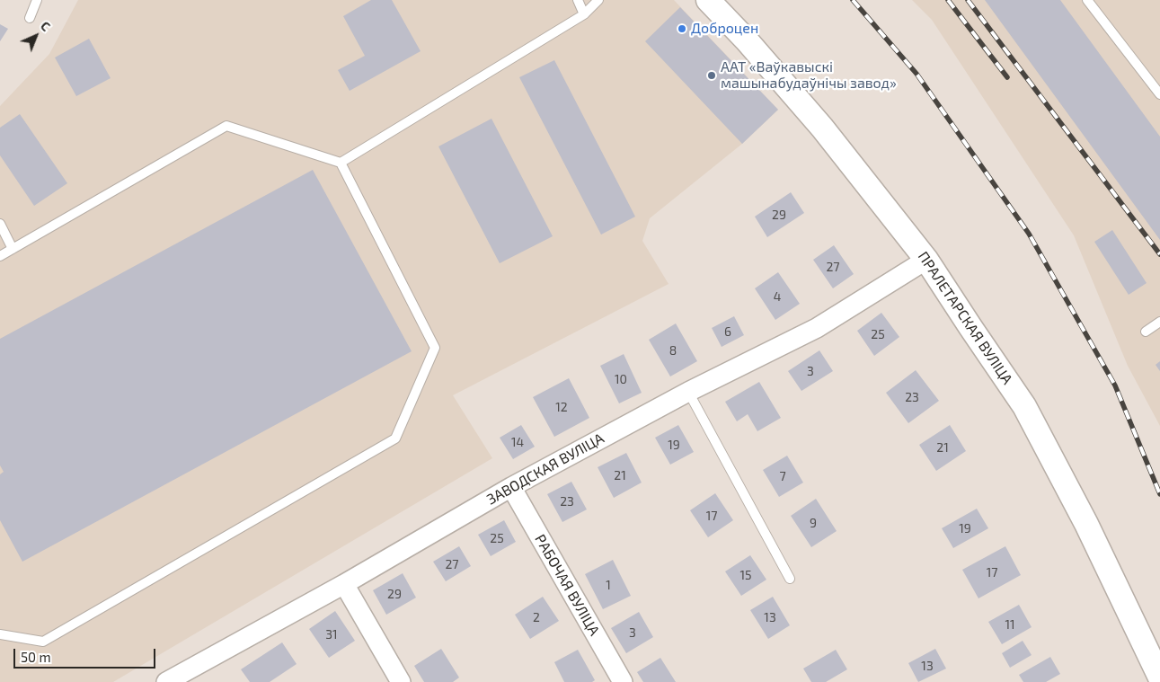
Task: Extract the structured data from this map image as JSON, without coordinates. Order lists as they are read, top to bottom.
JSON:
{
  "streets": {
    "street": ["ПРАЛЕТАРСКАЯ ВУЛІЦА", "ЗАВОДСКАЯ ВУЛІЦА", "РАБОЧАЯ ВУЛІЦА"]
  },
  "crossings": [
    ["ПРАЛЕТАРСКАЯ ВУЛІЦА", "ЗАВОДСКАЯ ВУЛІЦА"],
    ["ЗАВОДСКАЯ ВУЛІЦА", "РАБОЧАЯ ВУЛІЦА"]
  ],
  "places": ["Доброцен", "ААТ «Ваўкавыскі машынабудаўнічы завод»"],
  "house_numbers": [
    "29",
    "27",
    "4",
    "6",
    "25",
    "8",
    "3",
    "10",
    "23",
    "12",
    "14",
    "19",
    "21",
    "21",
    "7",
    "23",
    "17",
    "9",
    "19",
    "25",
    "27",
    "17",
    "15",
    "1",
    "29",
    "2",
    "13",
    "11",
    "3",
    "31",
    "13"
  ],
  "scale_bar": "50 m",
  "north": "top right"
}
